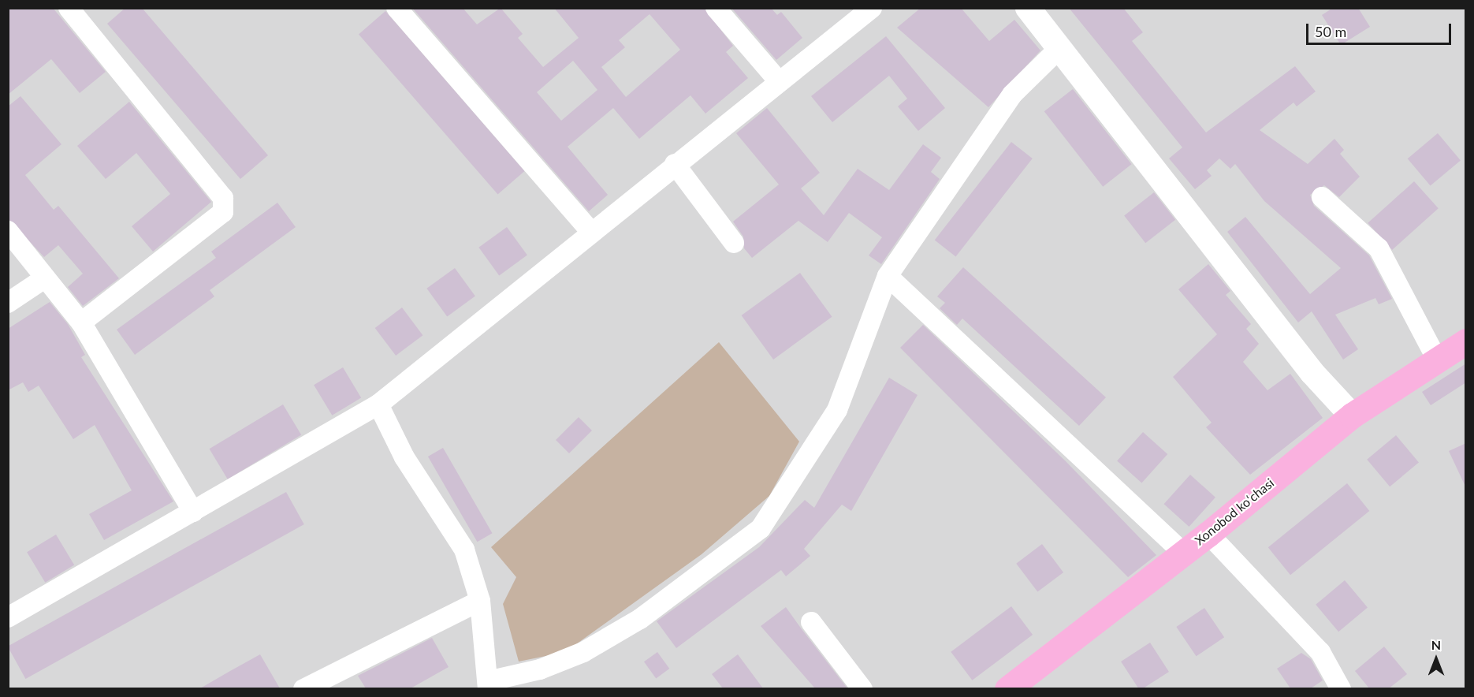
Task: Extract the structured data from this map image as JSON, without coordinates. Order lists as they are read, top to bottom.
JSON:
{
  "streets": {
    "main road": ["Xonobod koʻchasi"]
  },
  "scale_bar": "50 m",
  "north": "top"
}
